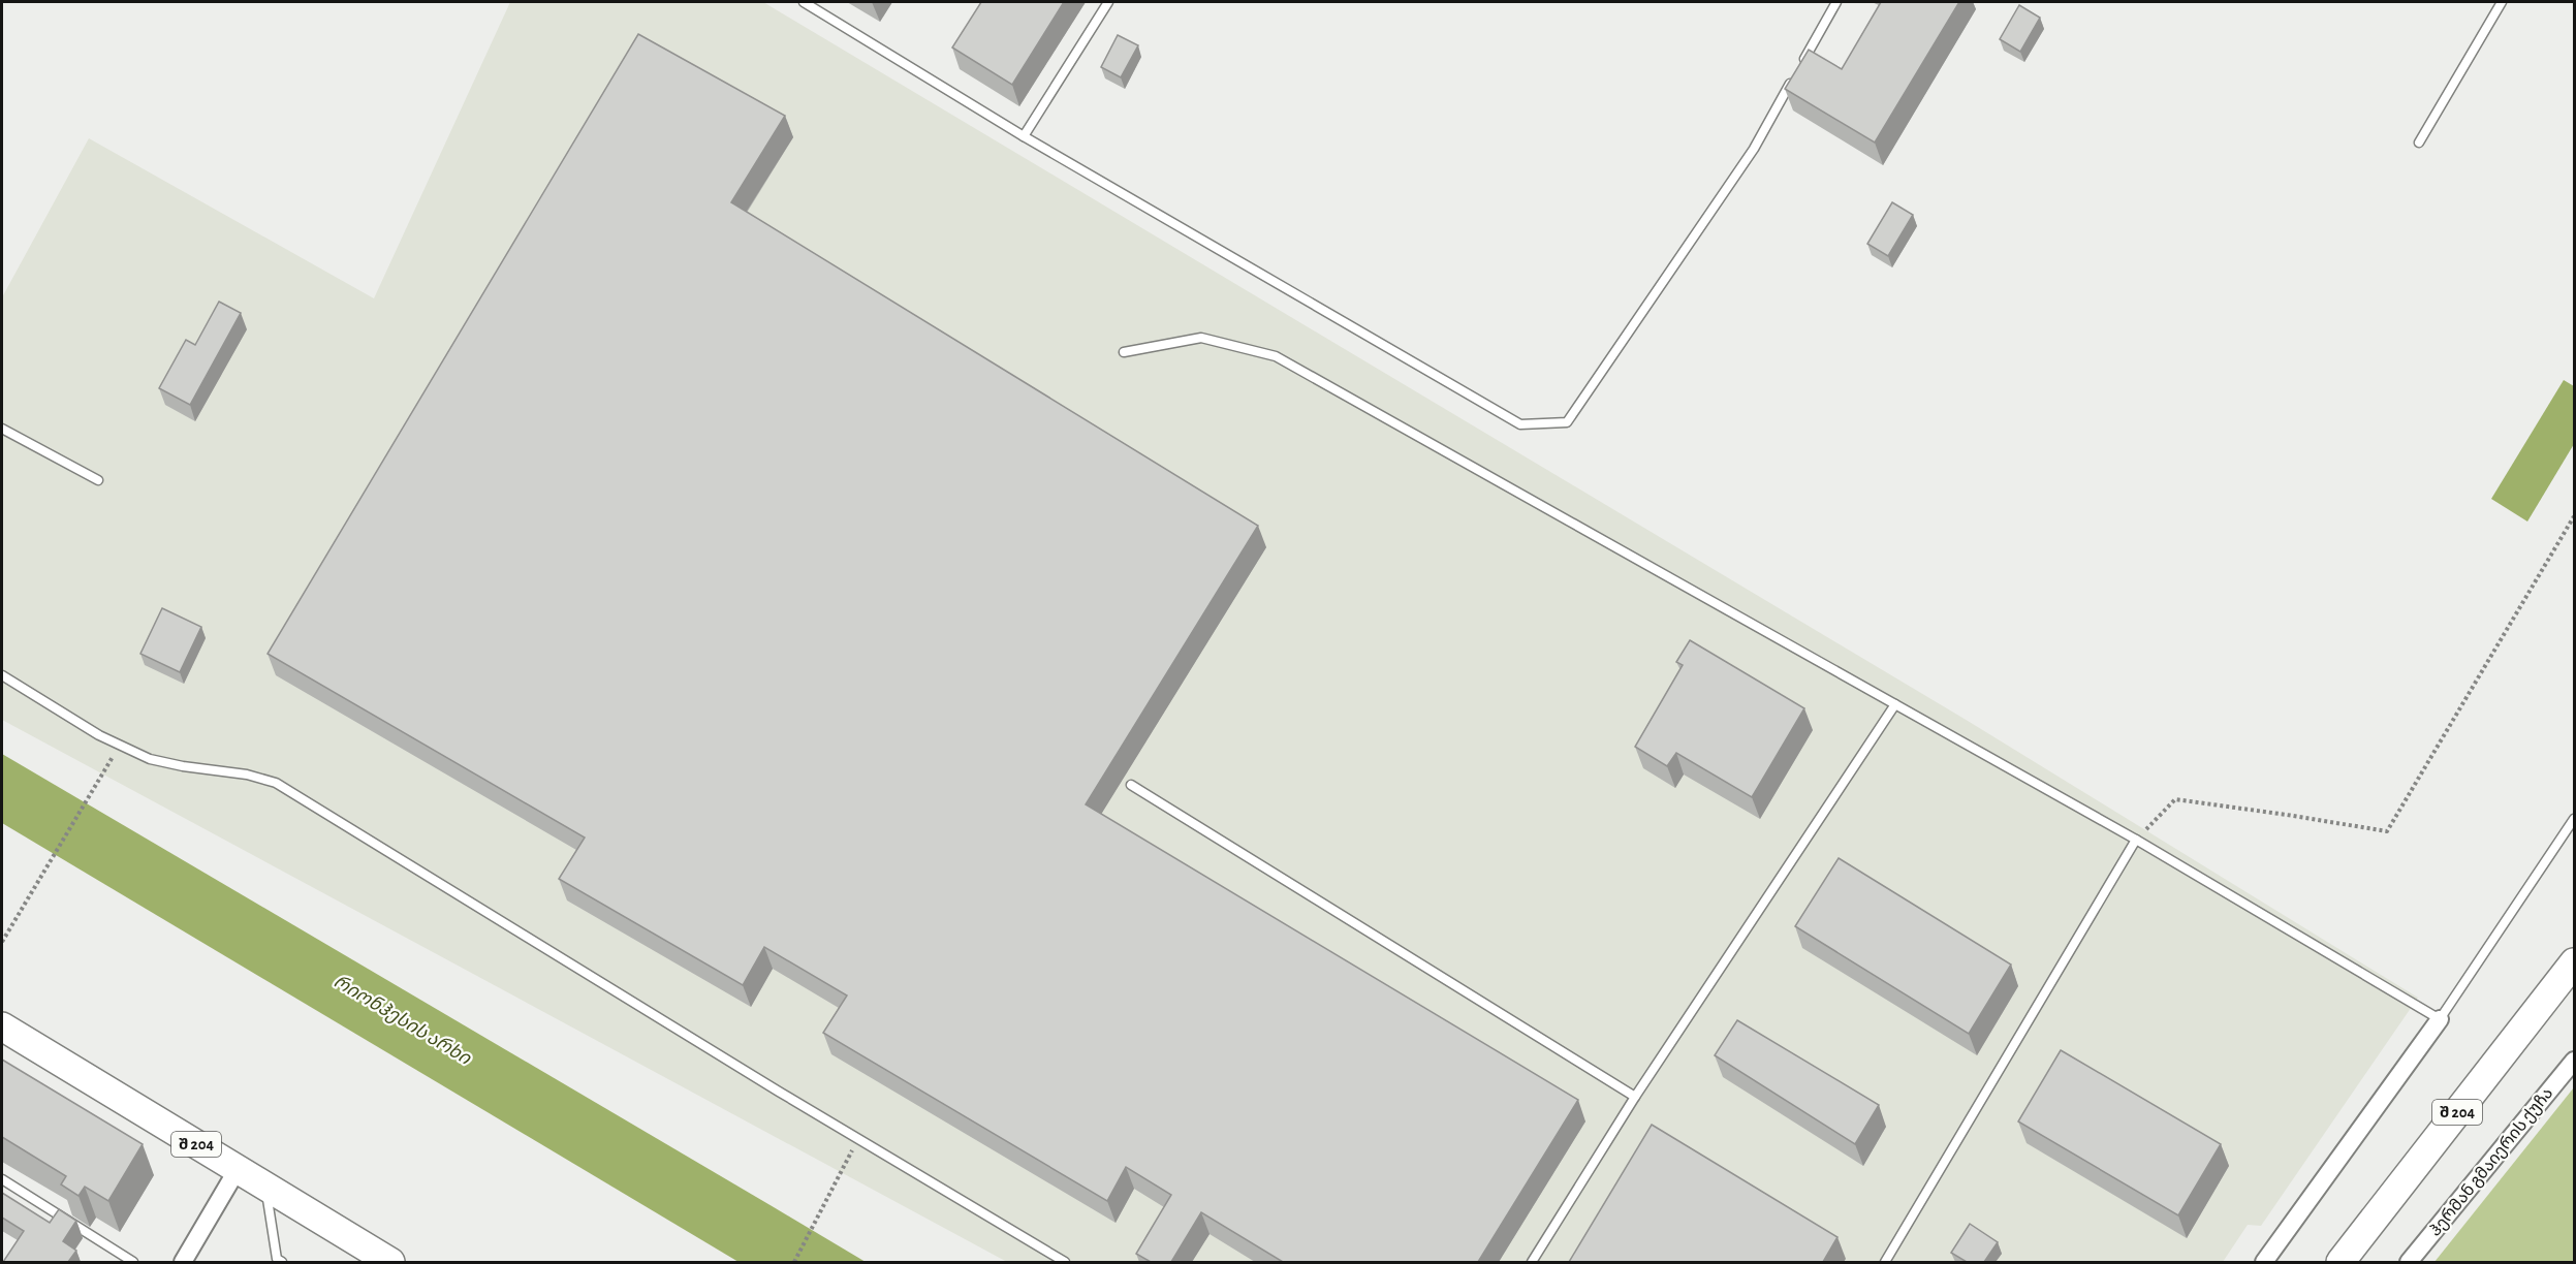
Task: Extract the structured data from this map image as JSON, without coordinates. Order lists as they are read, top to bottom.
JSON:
{
  "streets": {
    "main road": ["შ 204"],
    "street": ["ჰერმან გმაიერის ქუჩა"]
  },
  "water": ["რიონჰესის არხი"]
}
